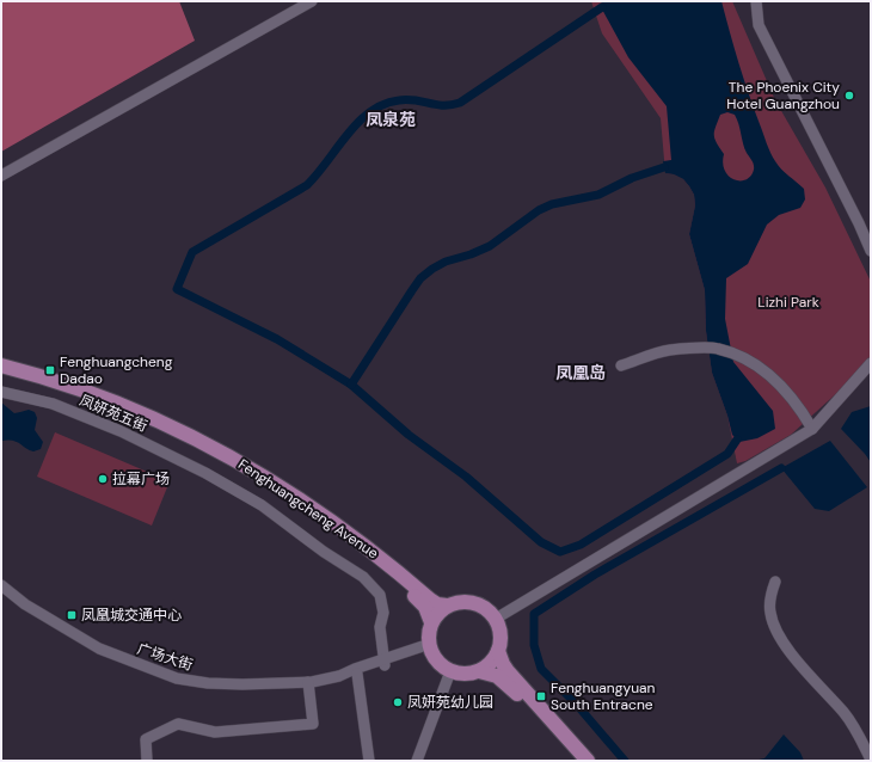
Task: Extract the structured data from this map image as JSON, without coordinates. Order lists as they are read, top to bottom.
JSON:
{
  "streets": {
    "main road": ["Fenghuangcheng Avenue"],
    "street": ["凤妍苑五街", "广场大街"]
  },
  "crossings": [
    ["凤妍苑五街", "广场大街"],
    ["Fenghuangcheng Avenue", "广场大街"]
  ],
  "districts": ["凤泉苑", "凤凰岛"],
  "parks": ["Lizhi Park"],
  "places": {
    "other": ["The Phoenix City Hotel Guangzhou", "拉幕广场", "凤妍苑幼儿园"],
    "transit": ["Fenghuangcheng Dadao", "凤凰城交通中心", "Fenghuangyuan South Entracne"]
  }
}
